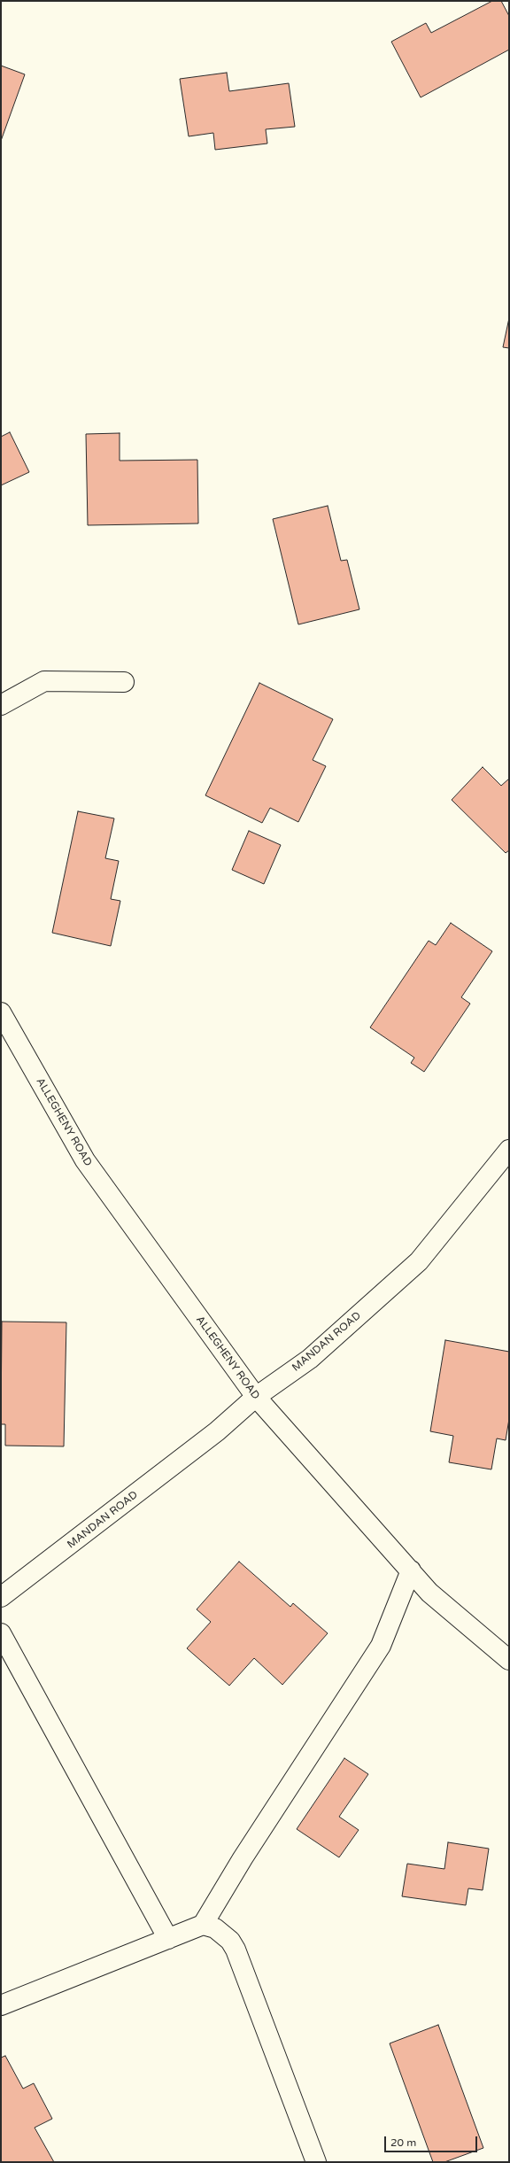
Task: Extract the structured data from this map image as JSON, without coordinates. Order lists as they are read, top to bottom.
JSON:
{
  "streets": {
    "street": ["ALLEGHENY ROAD", "MANDAN ROAD"]
  },
  "crossings": [
    ["ALLEGHENY ROAD", "MANDAN ROAD"]
  ],
  "scale_bar": "20 m"
}
